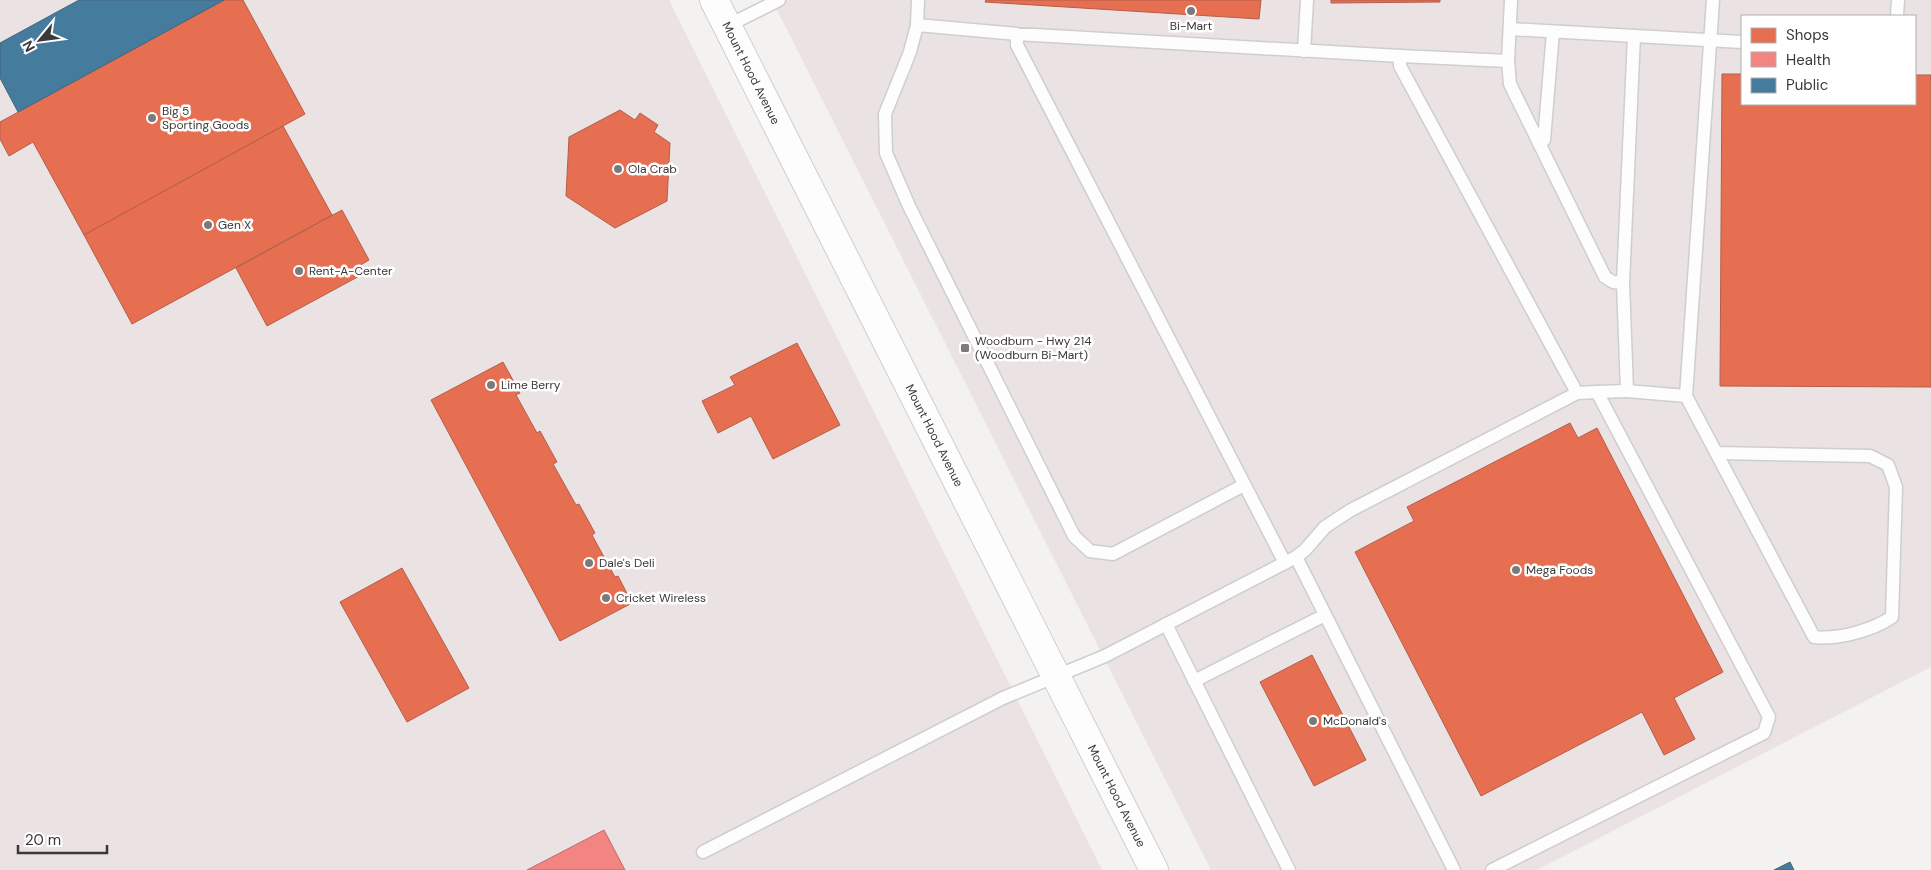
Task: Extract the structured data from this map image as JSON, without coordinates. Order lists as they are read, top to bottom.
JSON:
{
  "streets": {
    "main road": ["Mount Hood Avenue"]
  },
  "places": {
    "other": [
      "Bi-Mart",
      "Big 5 Sporting Goods",
      "Ola Crab",
      "Gen X",
      "Rent-A-Center",
      "Lime Berry",
      "Dale's Deli",
      "Mega Foods",
      "Cricket Wireless",
      "McDonald's"
    ],
    "transit": ["Woodburn - Hwy 214 (Woodburn Bi-Mart)"]
  },
  "legend": ["Shops", "Health", "Public"],
  "scale_bar": "20 m",
  "north": "bottom left"
}
